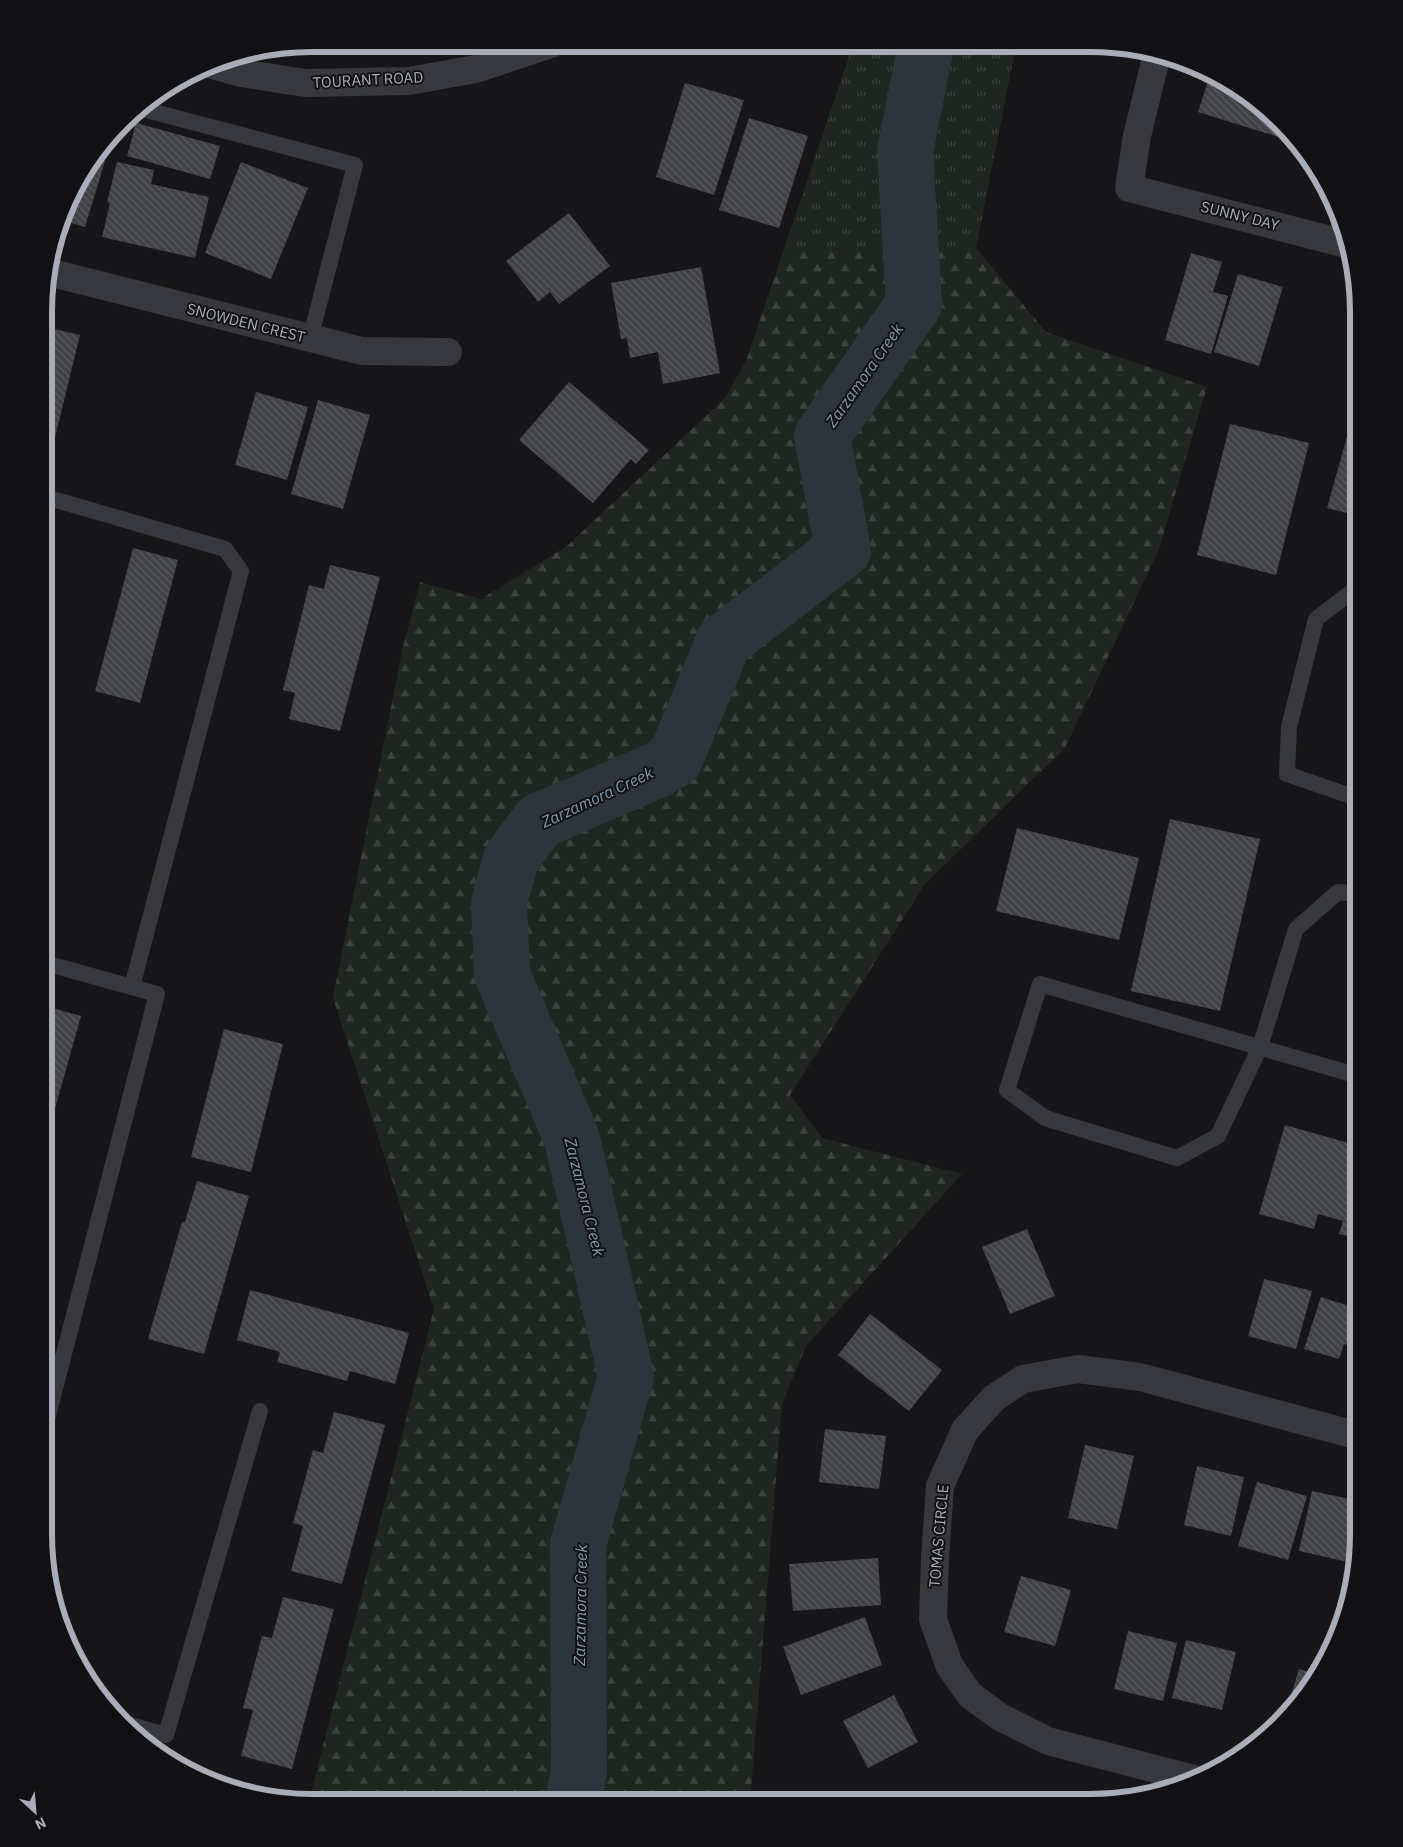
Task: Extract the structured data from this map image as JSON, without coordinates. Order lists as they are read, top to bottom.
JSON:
{
  "streets": {
    "street": [
      "TOURANT ROAD",
      "SUNNY DAY",
      "SNOWDEN CREST",
      "TOMAS CIRCLE"
    ]
  },
  "water": ["Zarzamora Creek"],
  "north": "bottom right"
}
